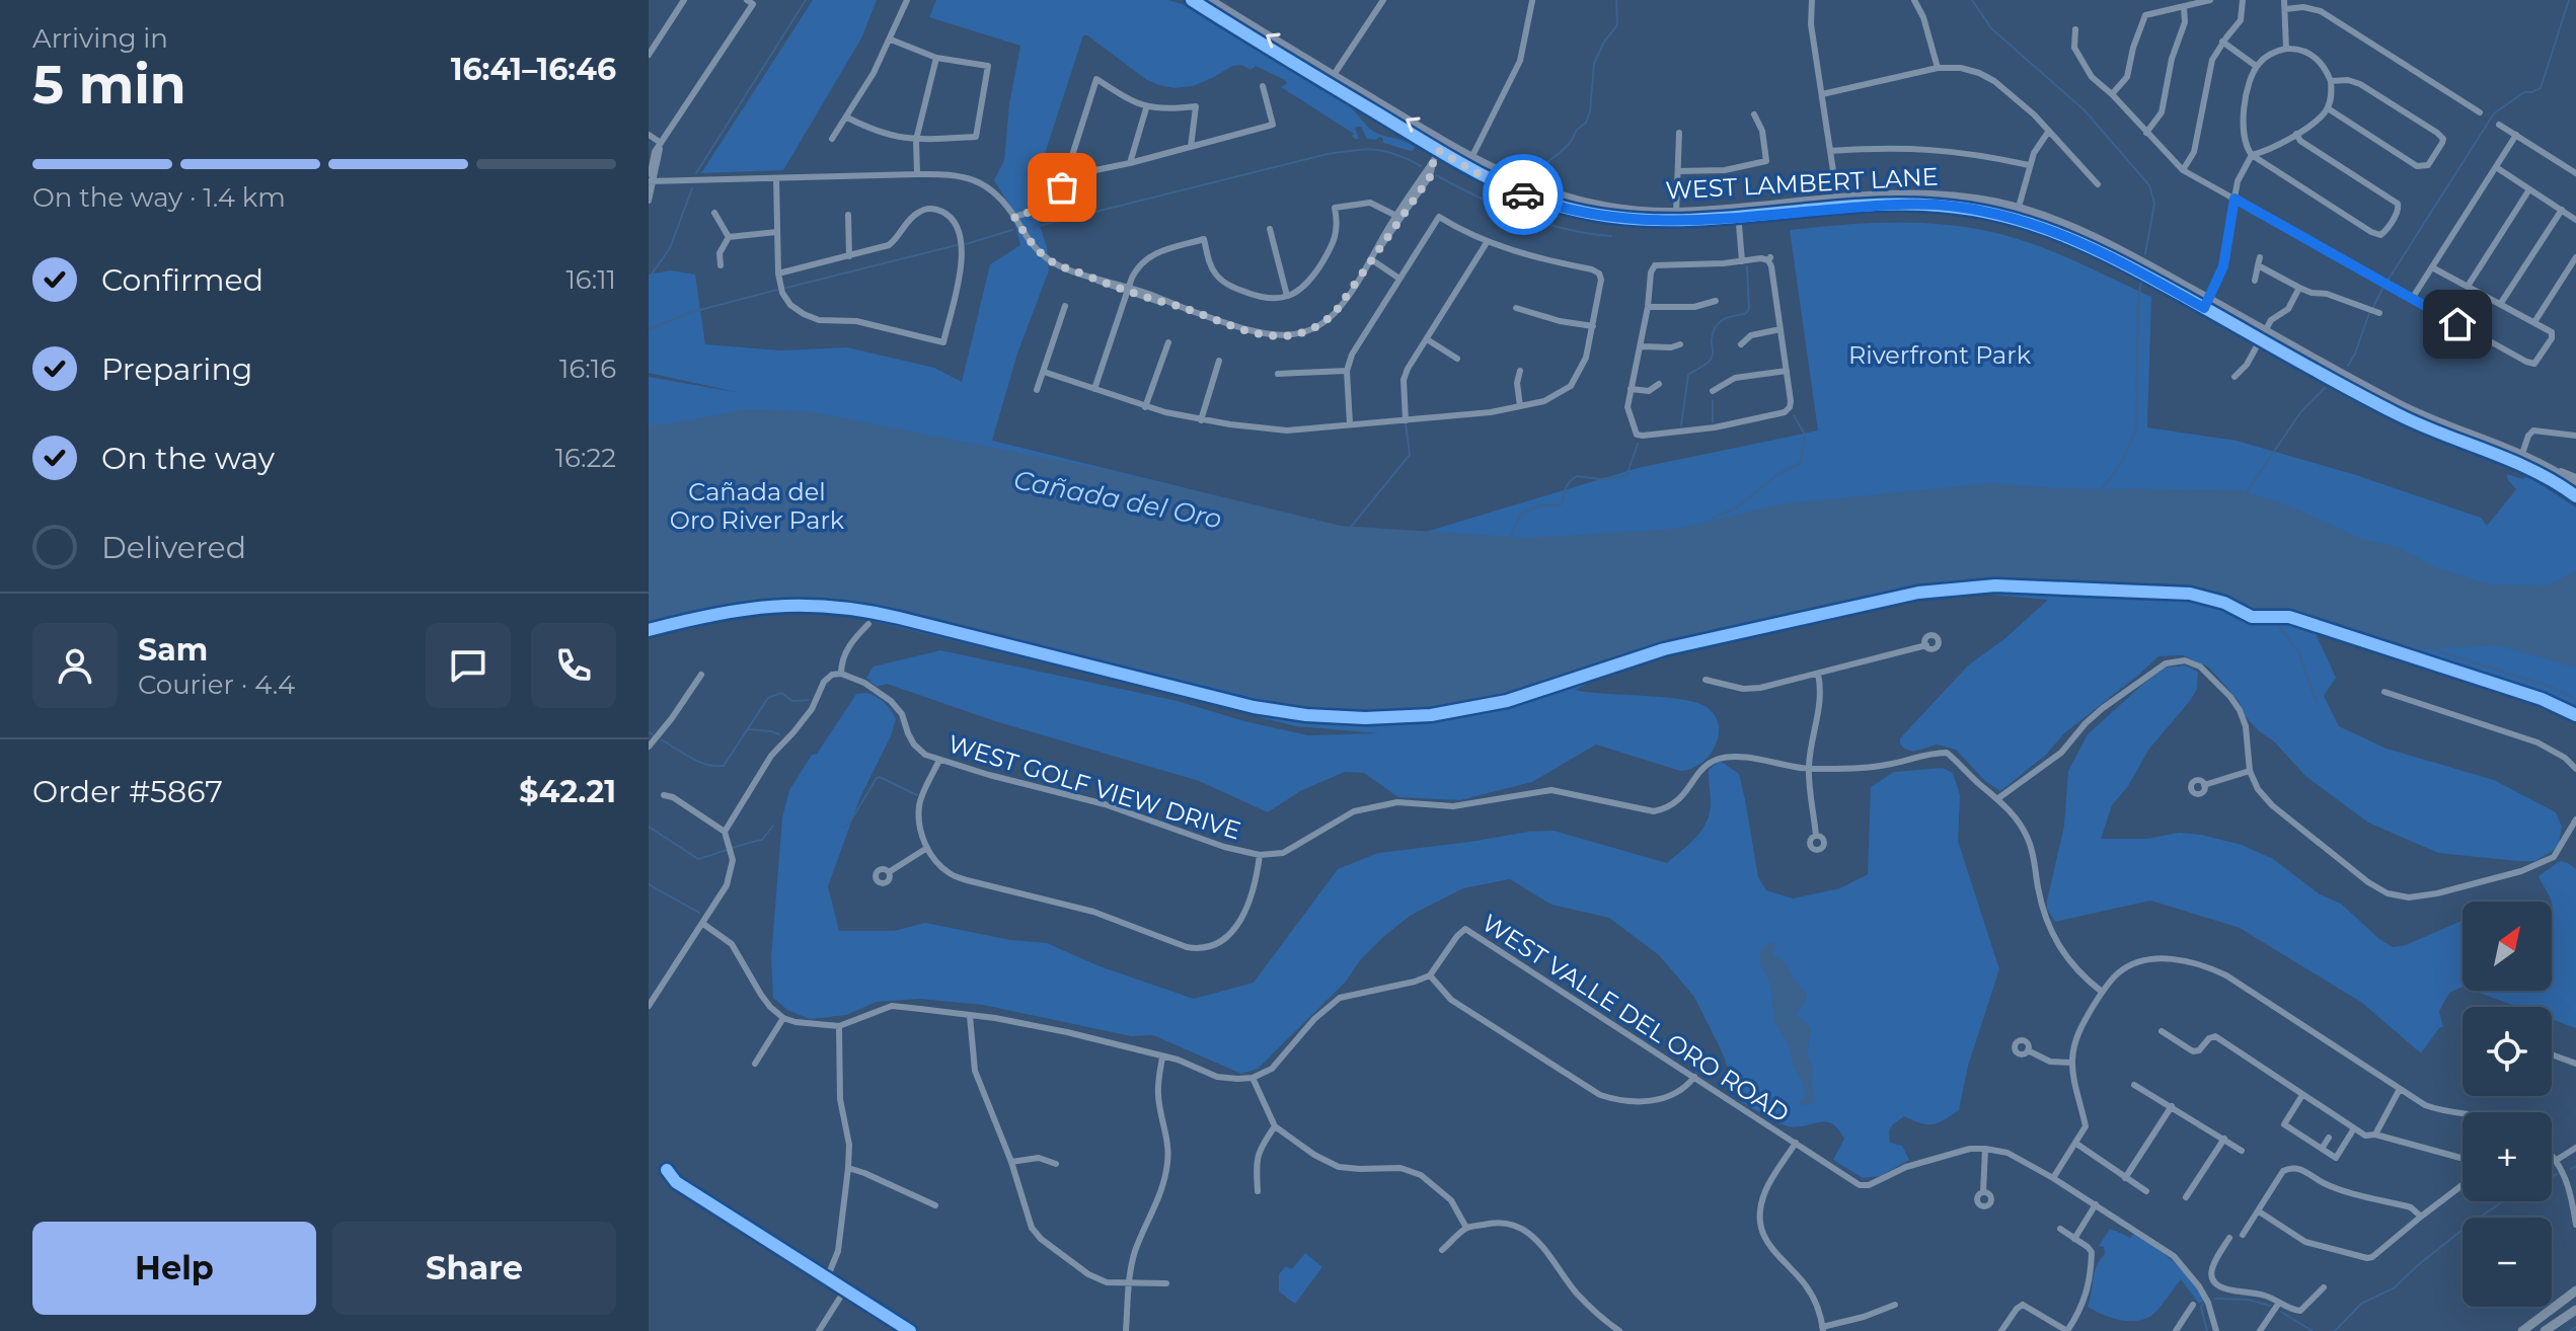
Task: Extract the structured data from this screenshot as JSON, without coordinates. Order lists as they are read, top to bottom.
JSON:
{
  "streets": {
    "main road": ["WEST LAMBERT LANE"],
    "street": ["WEST GOLF VIEW DRIVE", "WEST VALLE DEL ORO ROAD"]
  },
  "water": ["Cañada del Oro"],
  "parks": ["Riverfront Park", "Cañada del Oro River Park"],
  "north": "top right",
  "page": {
    "heading": ["5 min", "Arriving in", "16:41–16:46"],
    "panel": [
      "Sam",
      "Courier · 4.4",
      "Order #5867",
      "$42.21"
    ],
    "bar": "On the way · 1.4 km",
    "list": [
      ["Confirmed", "16:11"],
      ["Preparing", "16:16"],
      ["On the way", "16:22"],
      "Delivered"
    ],
    "map_buttons": ["+", "−"],
    "buttons": ["Help", "Share"]
  }
}
